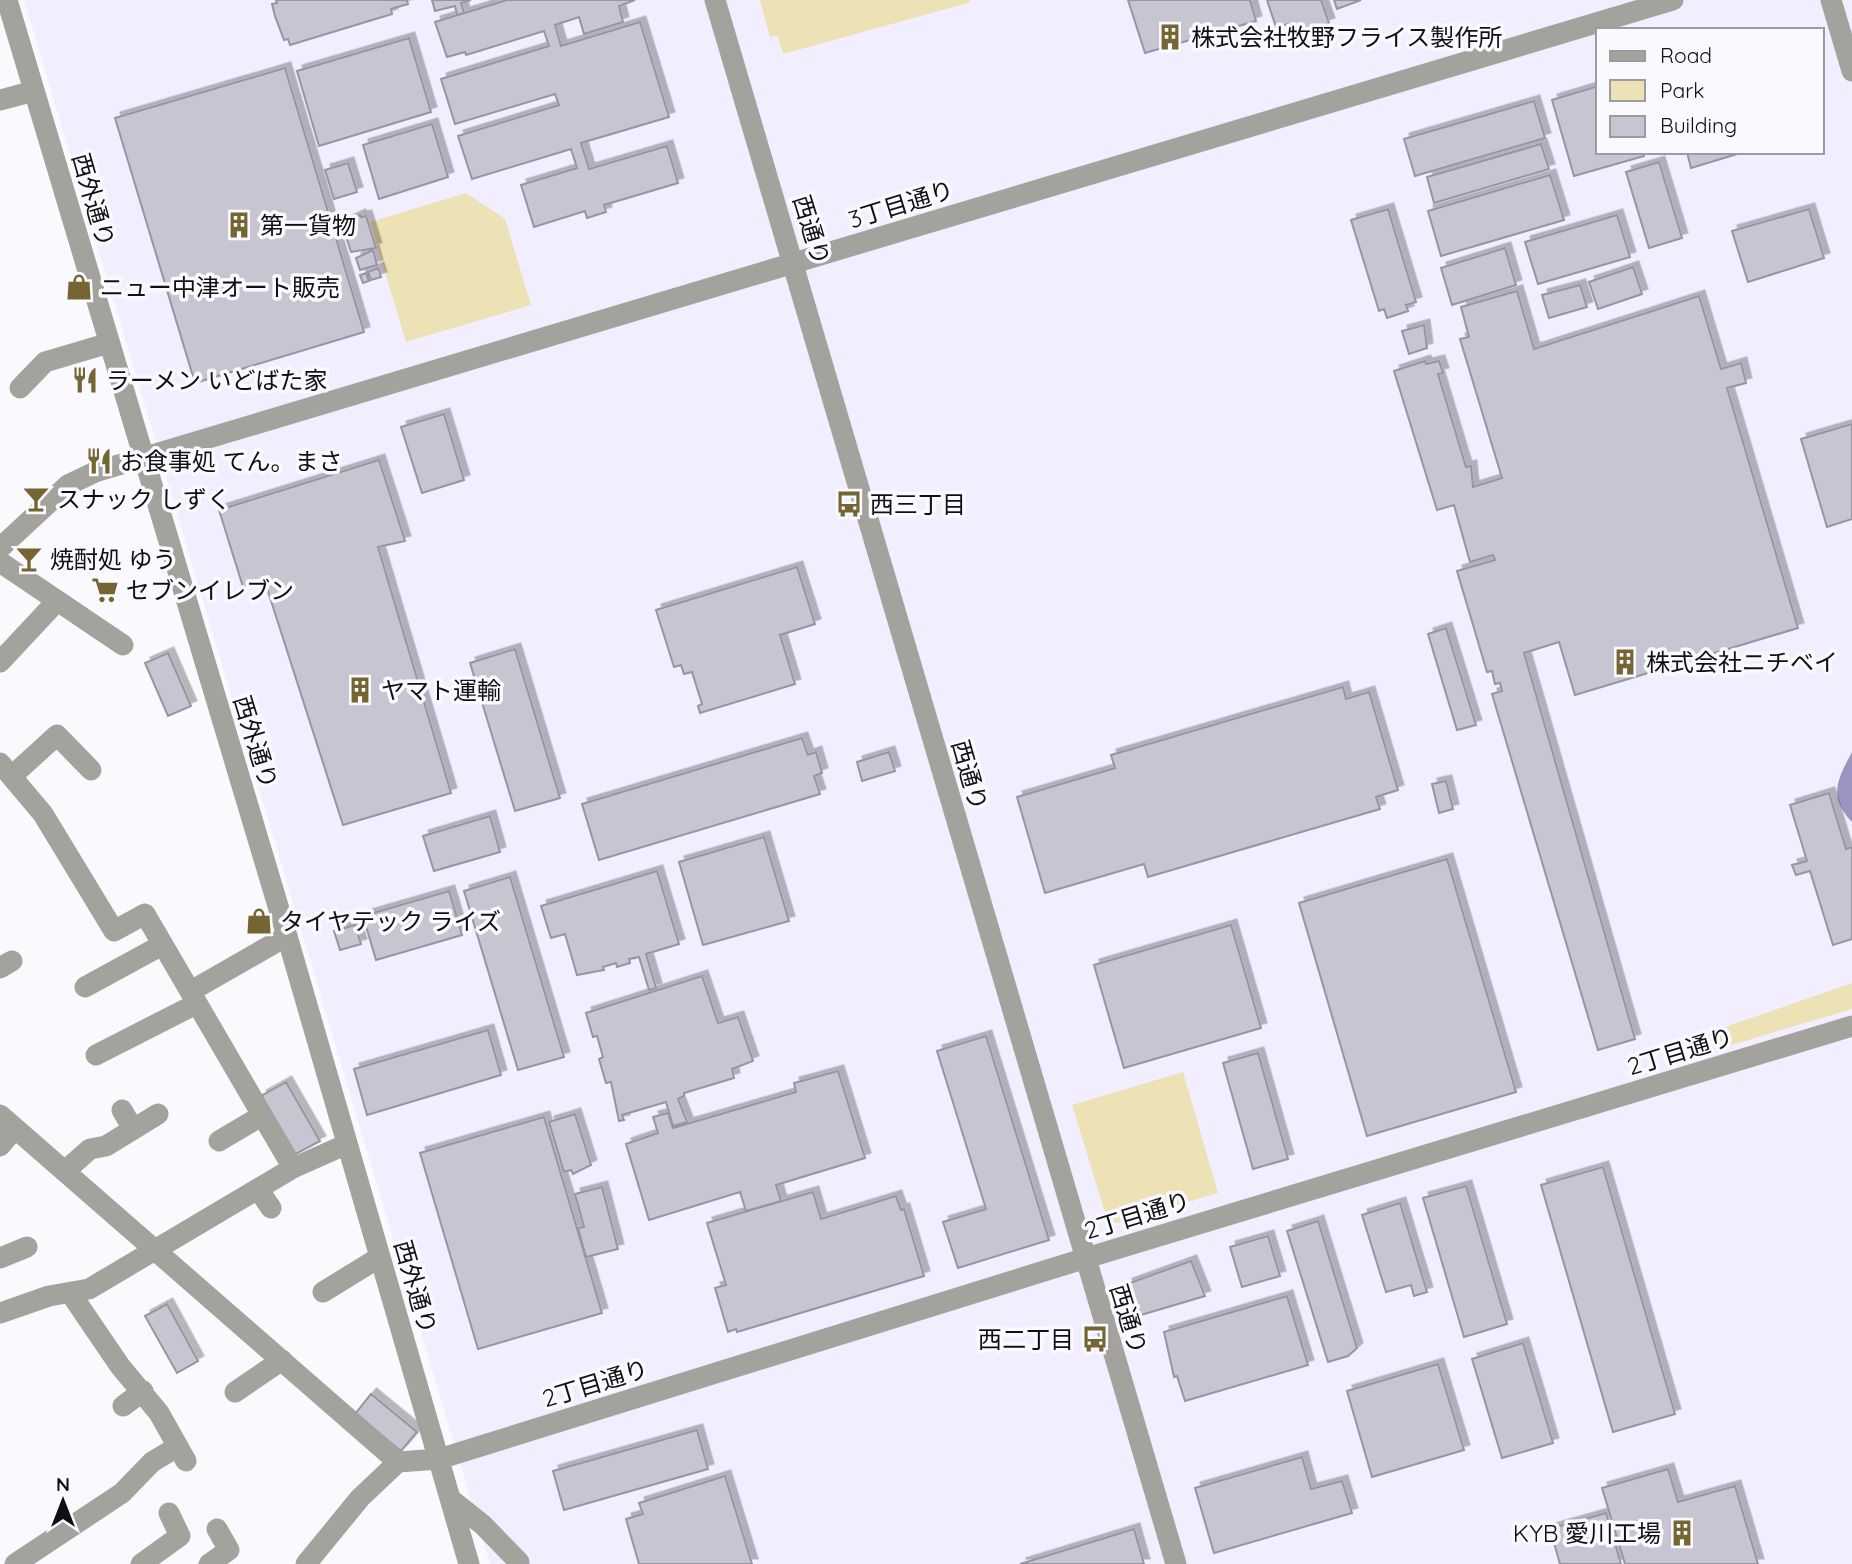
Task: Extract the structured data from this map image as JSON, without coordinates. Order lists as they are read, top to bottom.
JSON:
{
  "streets": {
    "street": [
      "西外通り",
      "3丁目通り",
      "西通り",
      "2丁目通り"
    ]
  },
  "crossings": [
    ["西外通り", "3丁目通り"],
    ["西外通り", "2丁目通り"],
    ["3丁目通り", "西通り"],
    ["西通り", "2丁目通り"]
  ],
  "places": {
    "building": [
      "株式会社牧野フライス製作所",
      "第一貨物",
      "株式会社ニチベイ",
      "ヤマト運輸",
      "KYB 愛川工場"
    ],
    "shop": ["ニュー中津オート販売", "タイヤテック ライズ"],
    "restaurant": ["ラーメン いどばた家", "お食事処 てん。まさ"],
    "bar": ["スナック しずく", "焼酎処 ゆう"],
    "bus stop": ["西三丁目", "西二丁目"],
    "supermarket": ["セブンイレブン"]
  },
  "legend": ["Road", "Park", "Building"],
  "north": "top"
}
